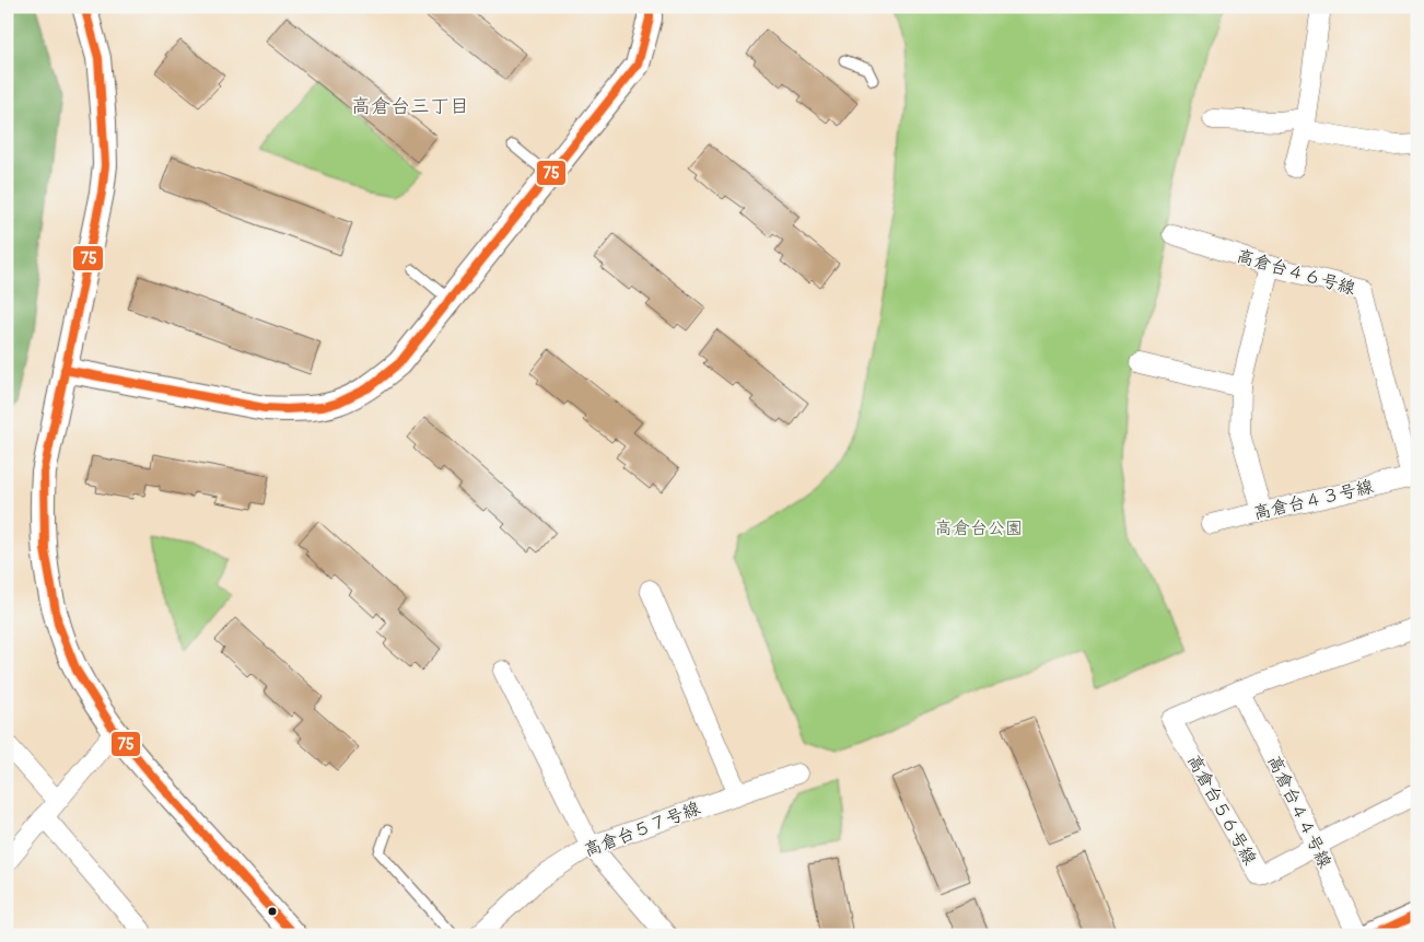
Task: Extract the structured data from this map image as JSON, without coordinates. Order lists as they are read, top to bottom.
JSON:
{
  "streets": {
    "street": [
      "高倉台４６号線",
      "高倉台４３号線",
      "高倉台５６号線",
      "高倉台４４号線",
      "高倉台５７号線"
    ]
  },
  "crossings": [
    ["高倉台４６号線", "高倉台４３号線"],
    ["高倉台５６号線", "高倉台４４号線"]
  ],
  "districts": ["高倉台三丁目"],
  "parks": ["高倉台公園"],
  "lines": ["transit line 75"]
}
